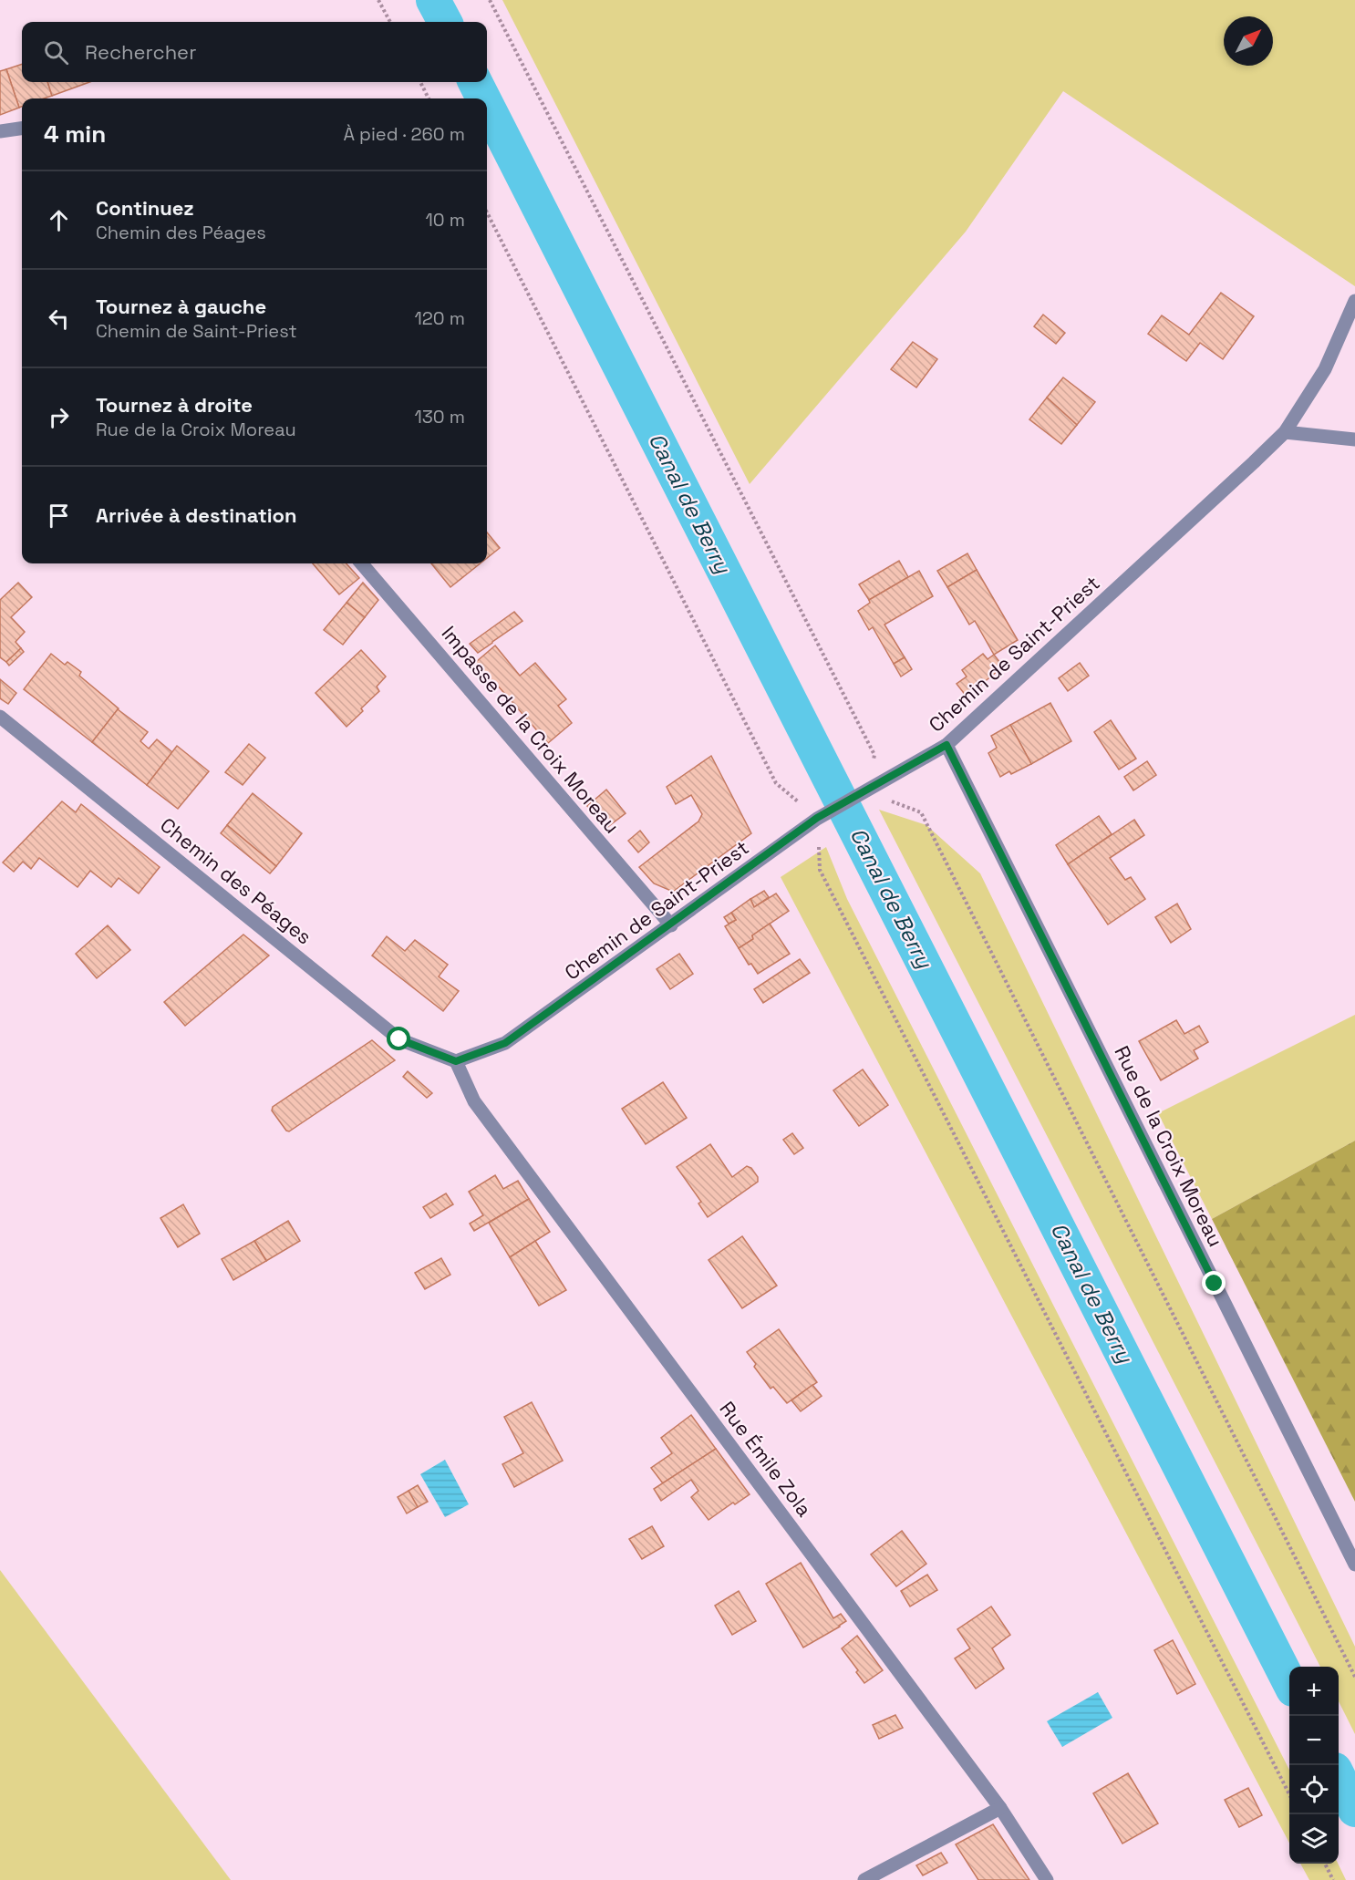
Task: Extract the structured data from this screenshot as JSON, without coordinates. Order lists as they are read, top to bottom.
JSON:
{
  "streets": {
    "street": [
      "Chemin de Saint-Priest",
      "Impasse de la Croix Moreau",
      "Chemin des Péages",
      "Rue de la Croix Moreau",
      "Rue Émile Zola"
    ]
  },
  "crossings": [
    ["Chemin de Saint-Priest", "Impasse de la Croix Moreau"],
    ["Chemin de Saint-Priest", "Chemin des Péages"],
    ["Chemin de Saint-Priest", "Rue de la Croix Moreau"],
    ["Chemin de Saint-Priest", "Rue Émile Zola"],
    ["Chemin des Péages", "Rue Émile Zola"]
  ],
  "water": ["Canal de Berry"],
  "north": "top right",
  "page": {
    "search": "Rechercher",
    "heading": ["4 min", "À pied · 260 m"],
    "list": [
      ["Continuez", "Chemin des Péages", "10 m"],
      ["Tournez à gauche", "Chemin de Saint-Priest", "120 m"],
      ["Tournez à droite", "Rue de la Croix Moreau", "130 m"],
      "Arrivée à destination"
    ],
    "map_buttons": ["+", "−"]
  }
}
